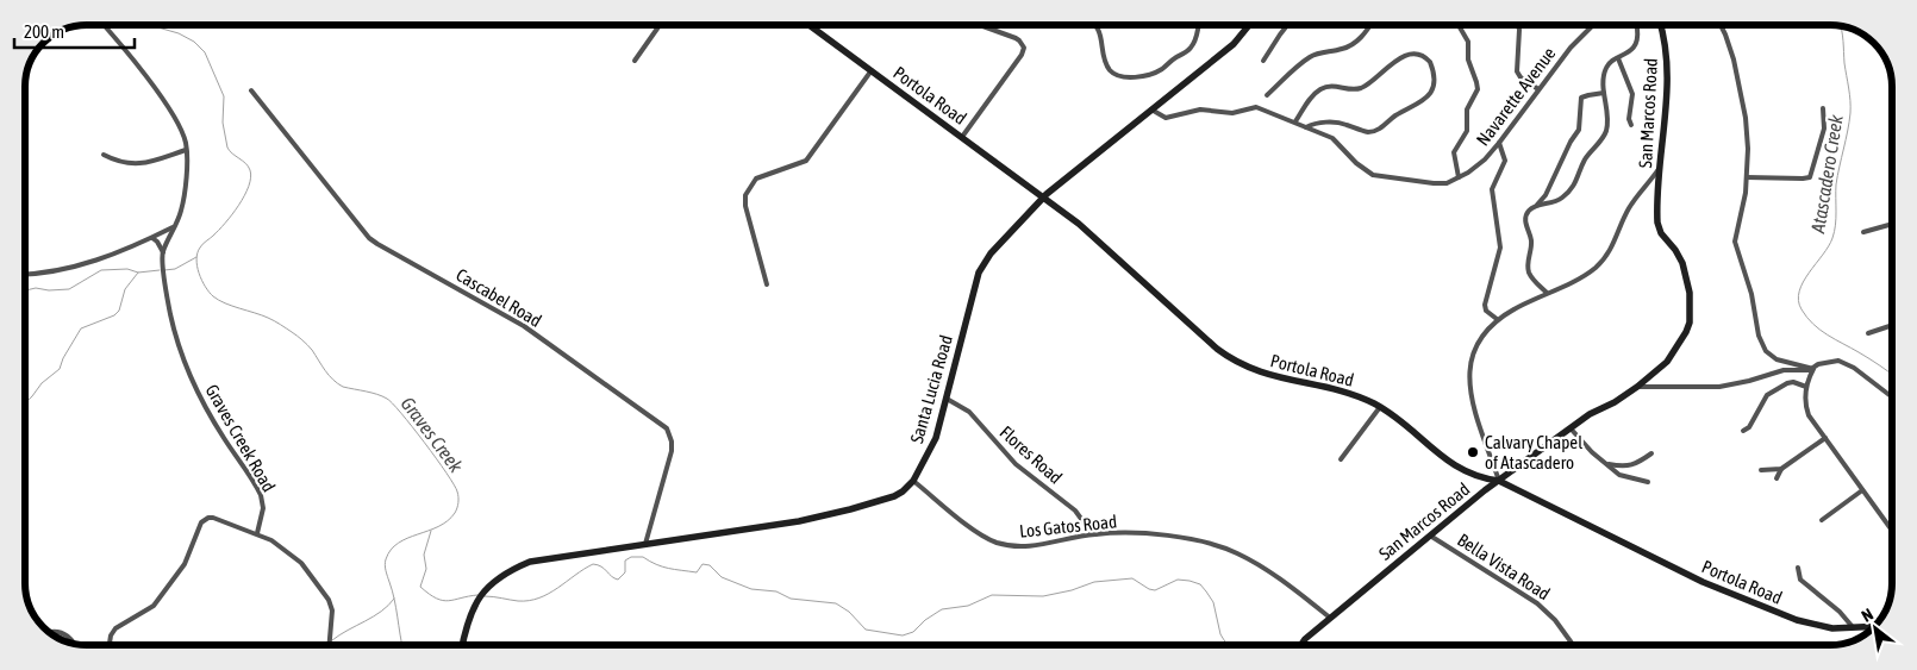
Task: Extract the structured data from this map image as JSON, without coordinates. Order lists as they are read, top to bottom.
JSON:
{
  "streets": {
    "street": [
      "Portola Road",
      "Navarette Avenue",
      "San Marcos Road",
      "Cascabel Road",
      "Santa Lucia Road",
      "Graves Creek Road",
      "Flores Road",
      "Los Gatos Road",
      "Bella Vista Road"
    ]
  },
  "crossings": [
    ["Portola Road", "San Marcos Road"],
    ["Portola Road", "Santa Lucia Road"],
    ["Navarette Avenue", "Santa Lucia Road"],
    ["San Marcos Road", "Los Gatos Road"],
    ["San Marcos Road", "Bella Vista Road"],
    ["Cascabel Road", "Santa Lucia Road"],
    ["Santa Lucia Road", "Flores Road"],
    ["Santa Lucia Road", "Los Gatos Road"],
    ["Flores Road", "Los Gatos Road"]
  ],
  "water": ["Atascadero Creek", "Graves Creek"],
  "places": ["Calvary Chapel of Atascadero"],
  "scale_bar": "200 m",
  "north": "top left"
}
